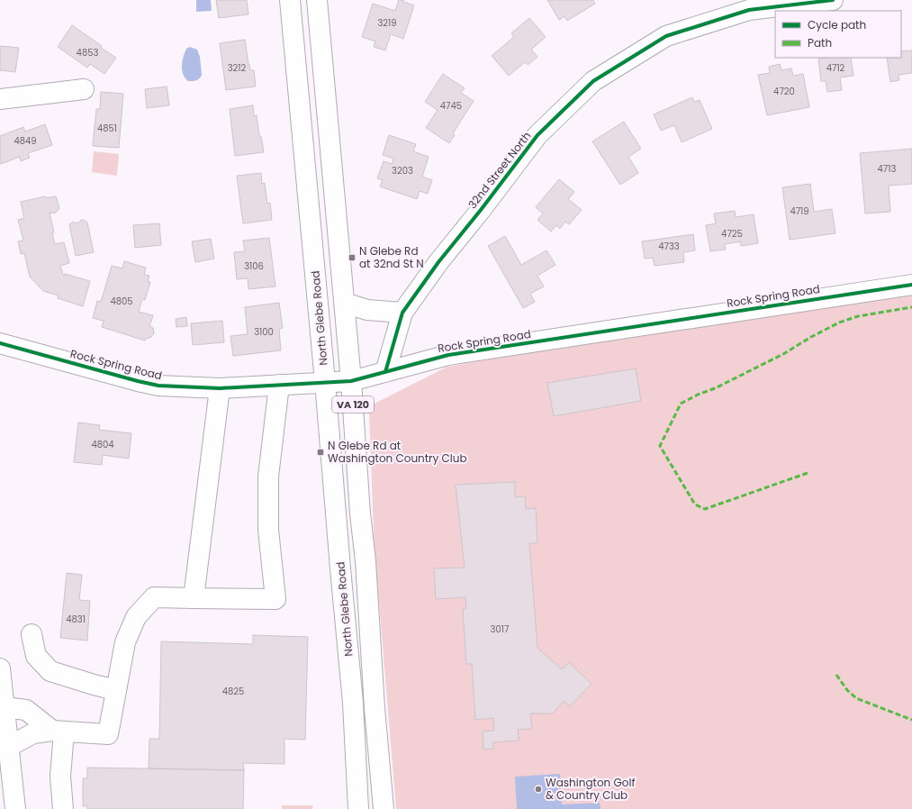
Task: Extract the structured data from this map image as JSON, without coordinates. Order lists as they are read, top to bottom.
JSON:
{
  "streets": {
    "main road": [
      "32nd Street North",
      "Rock Spring Road",
      "North Glebe Road",
      "VA 120"
    ]
  },
  "crossings": [
    ["32nd Street North", "Rock Spring Road"],
    ["Rock Spring Road", "North Glebe Road"]
  ],
  "places": {
    "transit": ["N Glebe Rd at 32nd St N", "N Glebe Rd at Washington Country Club"],
    "other": ["Washington Golf & Country Club"]
  },
  "house_numbers": [
    "3219",
    "4853",
    "3212",
    "4712",
    "4720",
    "4745",
    "4851",
    "4849",
    "4713",
    "3203",
    "4719",
    "4725",
    "4733",
    "3106",
    "4805",
    "3100",
    "4804",
    "4831",
    "3017",
    "4825"
  ],
  "legend": ["Cycle path", "Path"]
}
